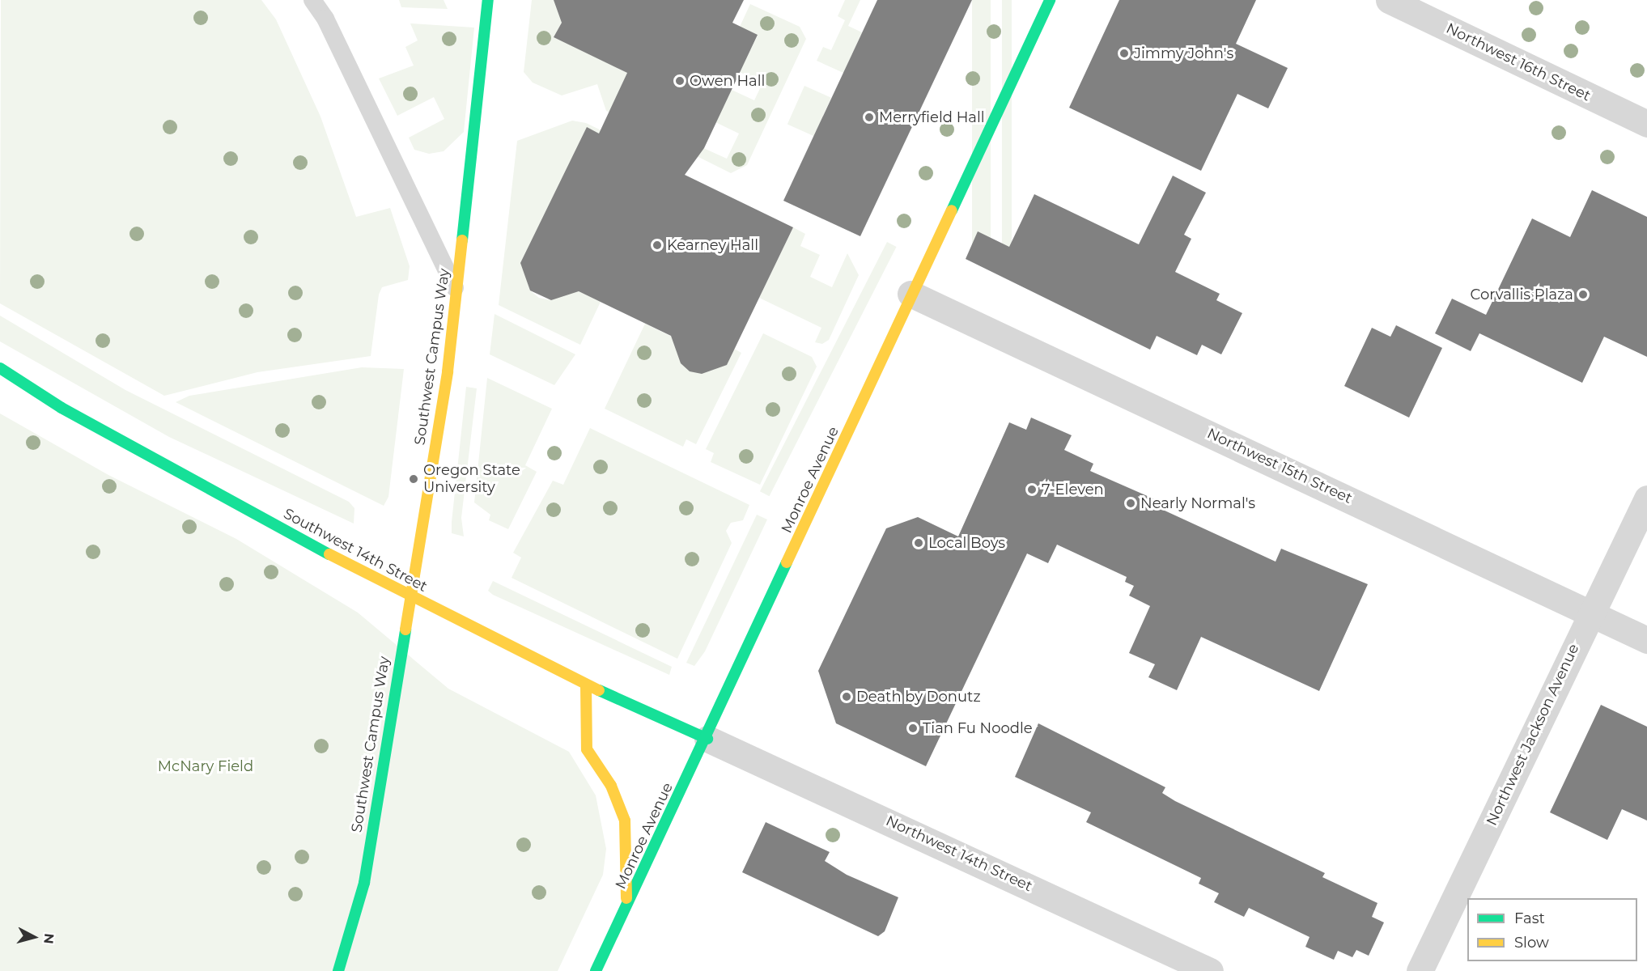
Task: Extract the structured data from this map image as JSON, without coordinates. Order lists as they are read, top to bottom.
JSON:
{
  "streets": {
    "street": [
      "Northwest 16th Street",
      "Southwest Campus Way",
      "Northwest 15th Street",
      "Monroe Avenue",
      "Southwest 14th Street",
      "Northwest Jackson Avenue",
      "Northwest 14th Street"
    ]
  },
  "crossings": [
    ["Southwest Campus Way", "Southwest 14th Street"],
    ["Northwest 15th Street", "Monroe Avenue"],
    ["Northwest 15th Street", "Northwest Jackson Avenue"],
    ["Monroe Avenue", "Southwest 14th Street"],
    ["Monroe Avenue", "Northwest 14th Street"],
    ["Southwest 14th Street", "Northwest 14th Street"]
  ],
  "parks": ["McNary Field"],
  "places": [
    "Jimmy John's",
    "Owen Hall",
    "Merryfield Hall",
    "Kearney Hall",
    "Corvallis Plaza",
    "Oregon State University",
    "7-Eleven",
    "Nearly Normal's",
    "Local Boys",
    "Death by Donutz",
    "Tian Fu Noodle"
  ],
  "legend": ["Fast", "Slow"],
  "north": "right"
}
